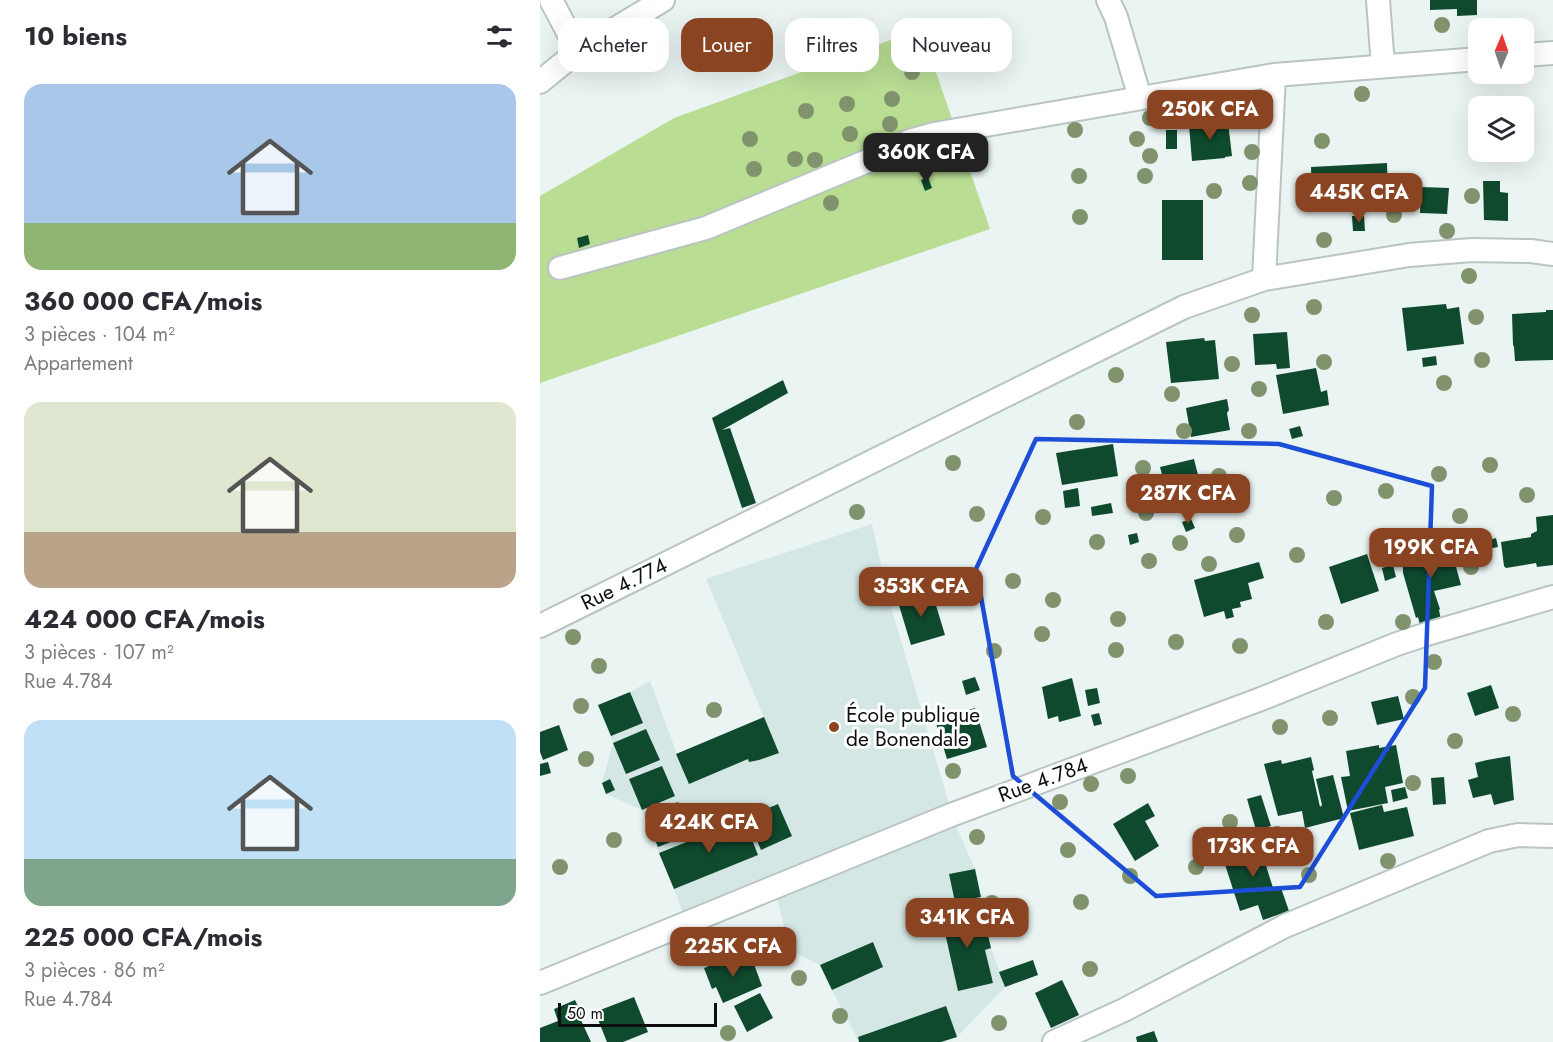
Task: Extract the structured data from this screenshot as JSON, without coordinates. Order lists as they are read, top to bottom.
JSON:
{
  "streets": {
    "street": ["Rue 4.774", "Rue 4.784"]
  },
  "places": ["École publique de Bonendale"],
  "scale_bar": "50 m",
  "north": "top",
  "page": {
    "heading": "10 biens",
    "chip": [
      "Acheter",
      "Louer",
      "Filtres",
      "Nouveau"
    ],
    "list": [
      {
        "name": "360 000 CFA/mois",
        "note": "3 pièces · 104 m² · Appartement"
      },
      {
        "name": "424 000 CFA/mois",
        "note": "3 pièces · 107 m² · Rue 4.784"
      },
      {
        "name": "225 000 CFA/mois",
        "note": "3 pièces · 86 m² · Rue 4.784"
      }
    ],
    "price": [
      "250K CFA",
      "360K CFA",
      "445K CFA",
      "287K CFA",
      "199K CFA",
      "353K CFA",
      "424K CFA",
      "173K CFA",
      "341K CFA",
      "225K CFA"
    ],
    "scale": "50 m"
  }
}
